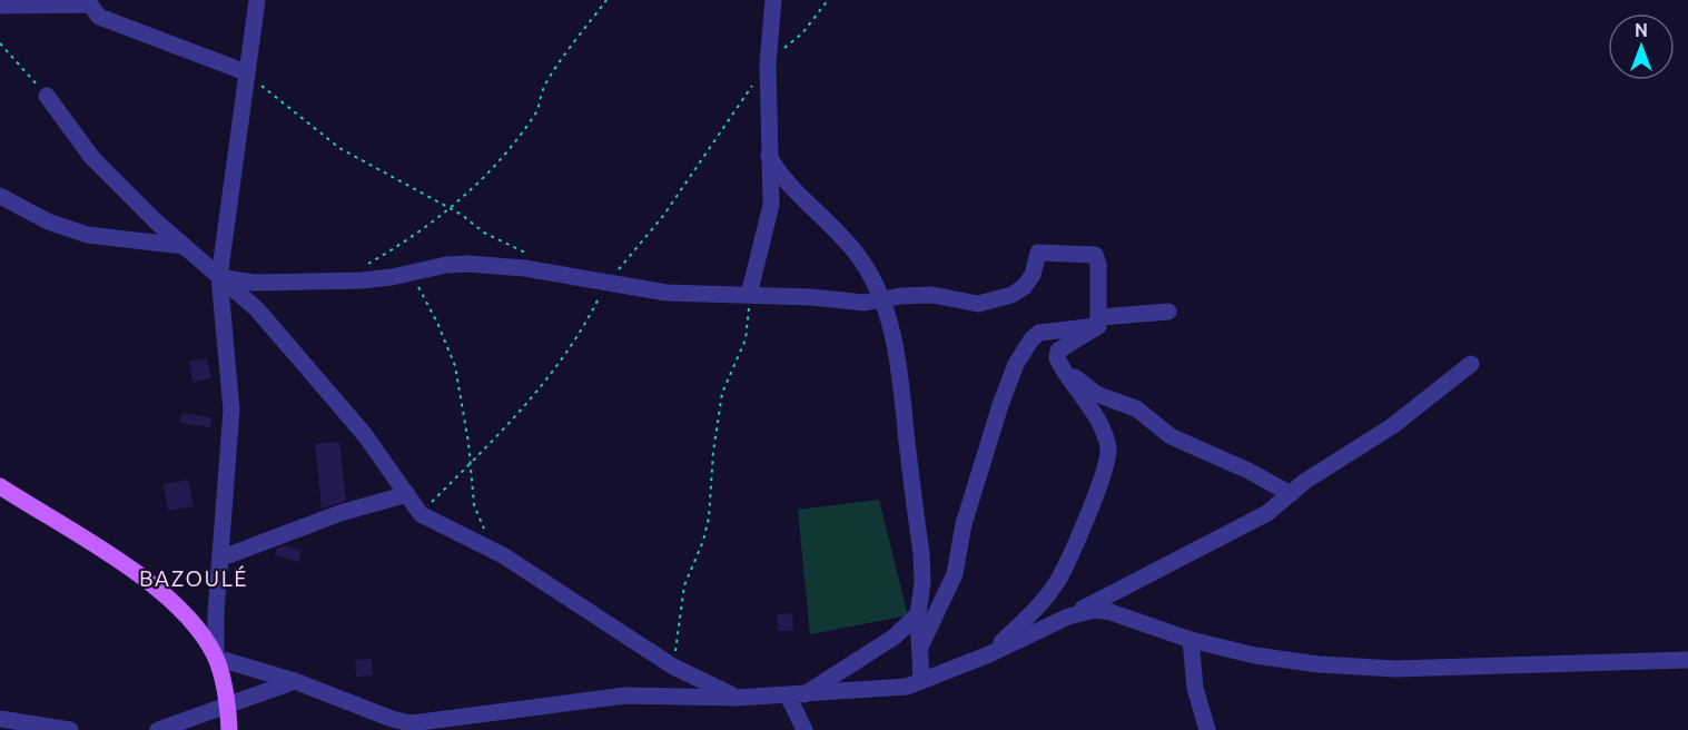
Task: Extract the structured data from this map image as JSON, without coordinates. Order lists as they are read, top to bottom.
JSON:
{
  "districts": ["BAZOULÉ"],
  "north": "top"
}
